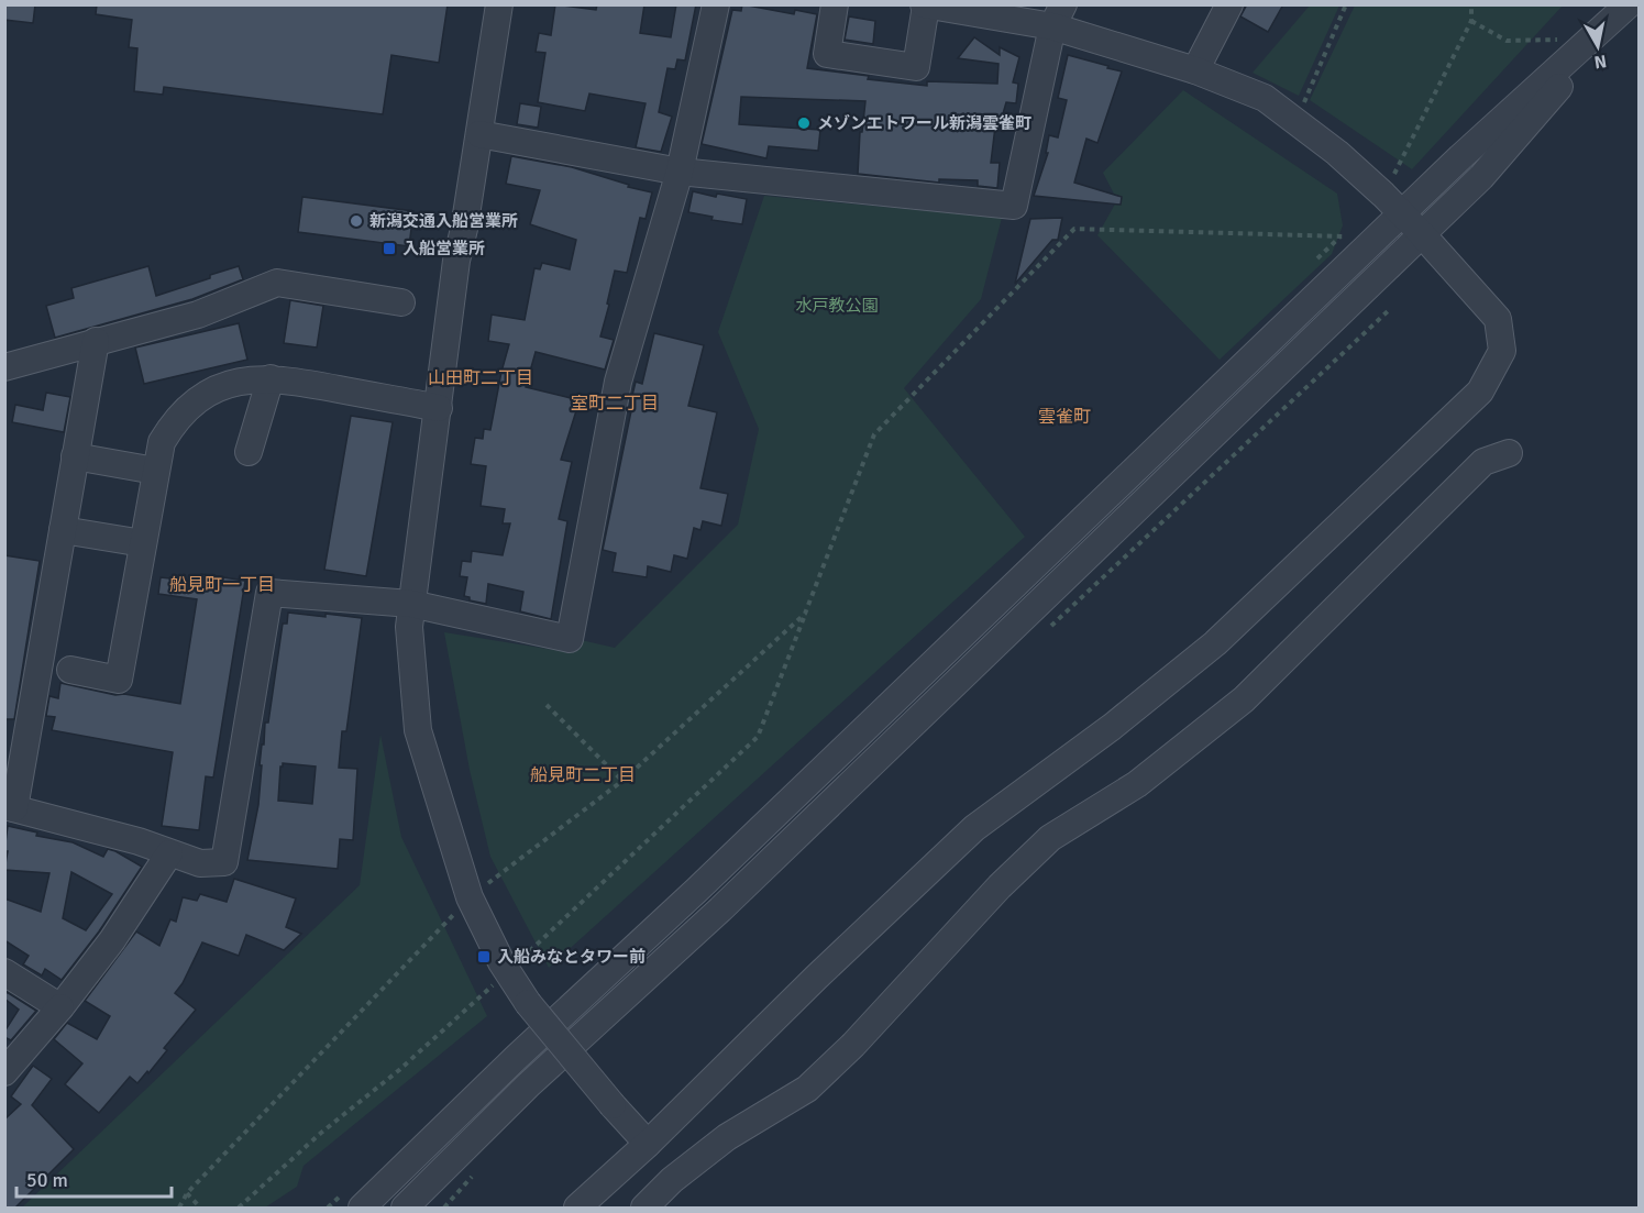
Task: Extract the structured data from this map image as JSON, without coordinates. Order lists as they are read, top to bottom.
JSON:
{
  "districts": [
    "山田町二丁目",
    "室町二丁目",
    "雲雀町",
    "船見町一丁目",
    "船見町二丁目"
  ],
  "parks": ["水戸教公園"],
  "places": {
    "other": ["メゾンエトワール新潟雲雀町", "新潟交通入船営業所"],
    "transit": ["入船営業所", "入船みなとタワー前"]
  },
  "scale_bar": "50 m",
  "north": "bottom"
}
